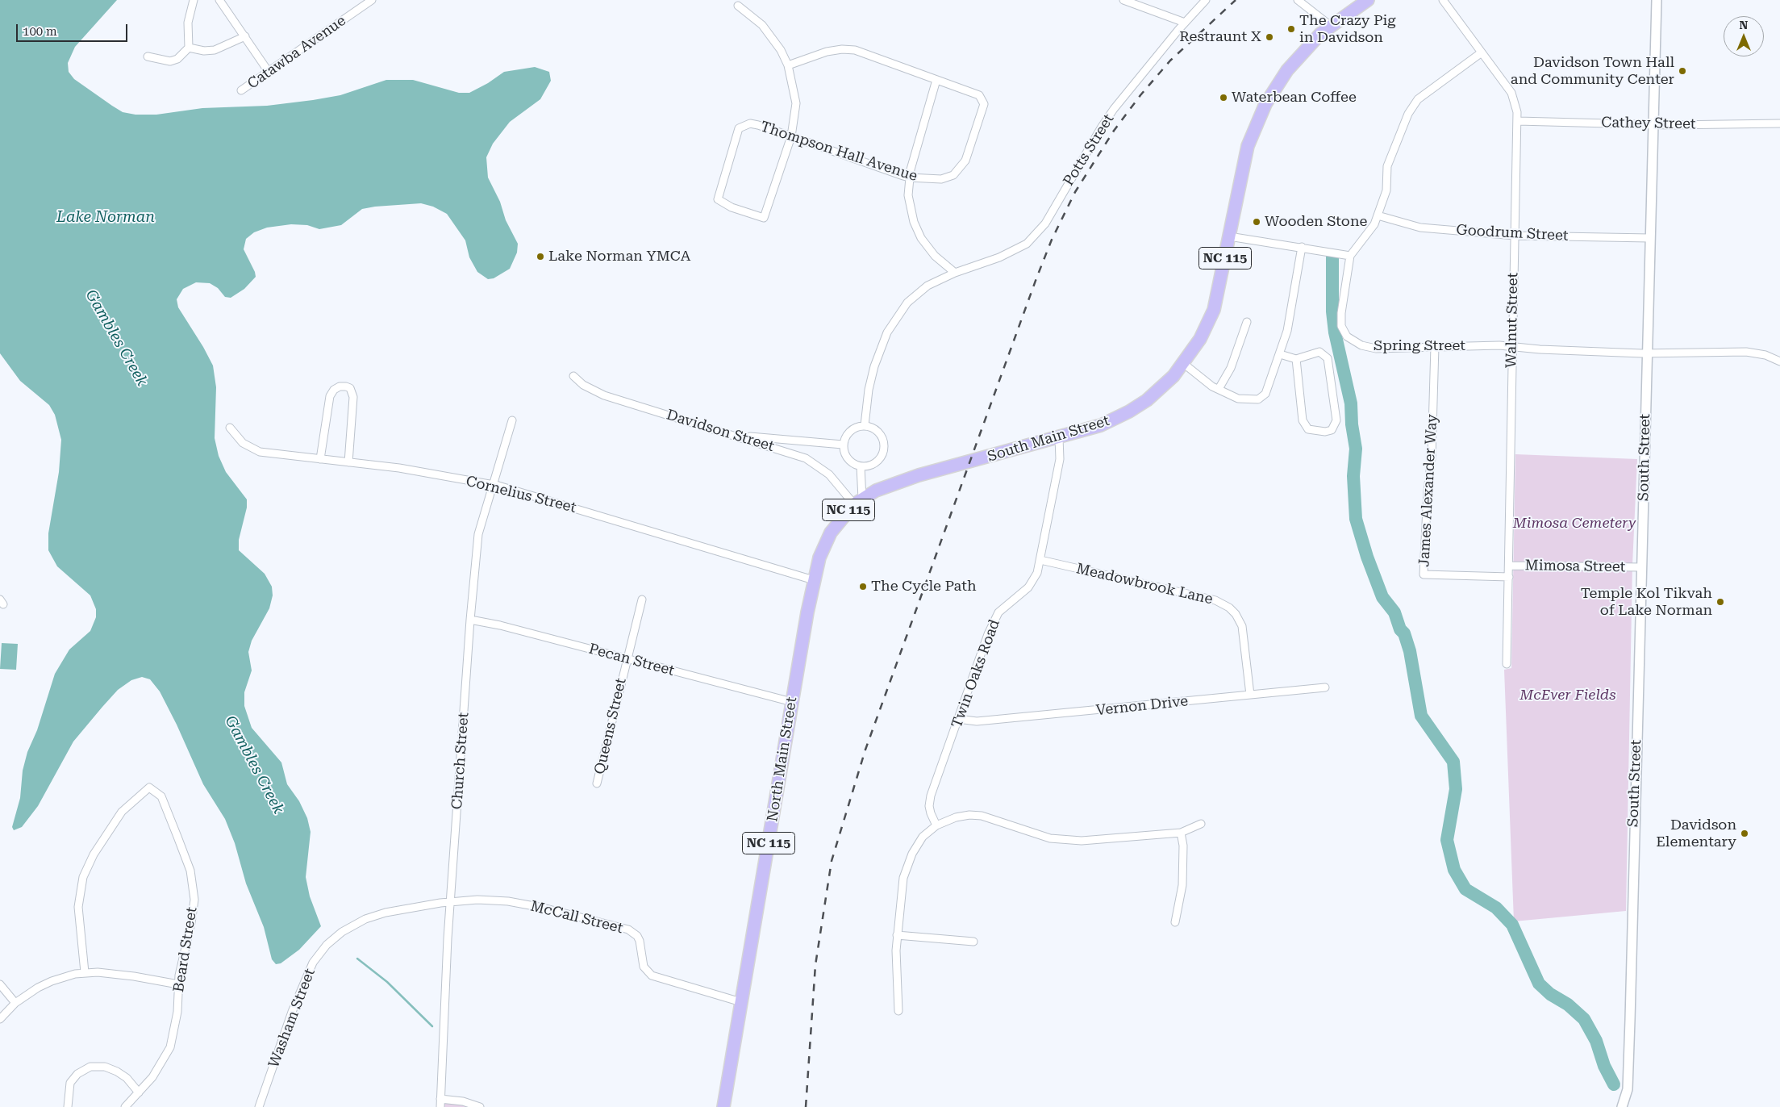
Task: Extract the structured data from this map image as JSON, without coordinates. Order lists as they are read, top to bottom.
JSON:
{
  "streets": {
    "main road": ["NC 115", "South Main Street", "North Main Street"],
    "street": [
      "Catawba Avenue",
      "Cathey Street",
      "Potts Street",
      "Thompson Hall Avenue",
      "Goodrum Street",
      "Walnut Street",
      "Spring Street",
      "Davidson Street",
      "South Street",
      "James Alexander Way",
      "Cornelius Street",
      "Mimosa Street",
      "Meadowbrook Lane",
      "Pecan Street",
      "Twin Oaks Road",
      "Vernon Drive",
      "Queens Street",
      "Church Street",
      "McCall Street",
      "Beard Street",
      "Washam Street"
    ]
  },
  "crossings": [
    ["Cathey Street", "Walnut Street"],
    ["Cathey Street", "South Street"],
    ["Goodrum Street", "Walnut Street"],
    ["Goodrum Street", "Spring Street"],
    ["Goodrum Street", "South Street"],
    ["Walnut Street", "Spring Street"],
    ["Walnut Street", "James Alexander Way"],
    ["Walnut Street", "Mimosa Street"],
    ["Spring Street", "South Street"],
    ["Spring Street", "James Alexander Way"],
    ["Davidson Street", "North Main Street"],
    ["South Main Street", "Twin Oaks Road"],
    ["South Main Street", "North Main Street"],
    ["South Street", "Mimosa Street"],
    ["Cornelius Street", "North Main Street"],
    ["Cornelius Street", "Church Street"],
    ["Meadowbrook Lane", "Twin Oaks Road"],
    ["Meadowbrook Lane", "Vernon Drive"],
    ["Pecan Street", "Queens Street"],
    ["Pecan Street", "North Main Street"],
    ["Pecan Street", "Church Street"],
    ["Twin Oaks Road", "Vernon Drive"],
    ["North Main Street", "McCall Street"],
    ["Church Street", "McCall Street"],
    ["Church Street", "Washam Street"],
    ["McCall Street", "Washam Street"]
  ],
  "water": ["Lake Norman", "Gambles Creek"],
  "parks": ["Mimosa Cemetery", "McEver Fields"],
  "places": [
    "The Crazy Pig in Davidson",
    "Restraunt X",
    "Davidson Town Hall and Community Center",
    "Waterbean Coffee",
    "Wooden Stone",
    "Lake Norman YMCA",
    "The Cycle Path",
    "Temple Kol Tikvah of Lake Norman",
    "Davidson Elementary"
  ],
  "scale_bar": "100 m",
  "north": "top"
}
